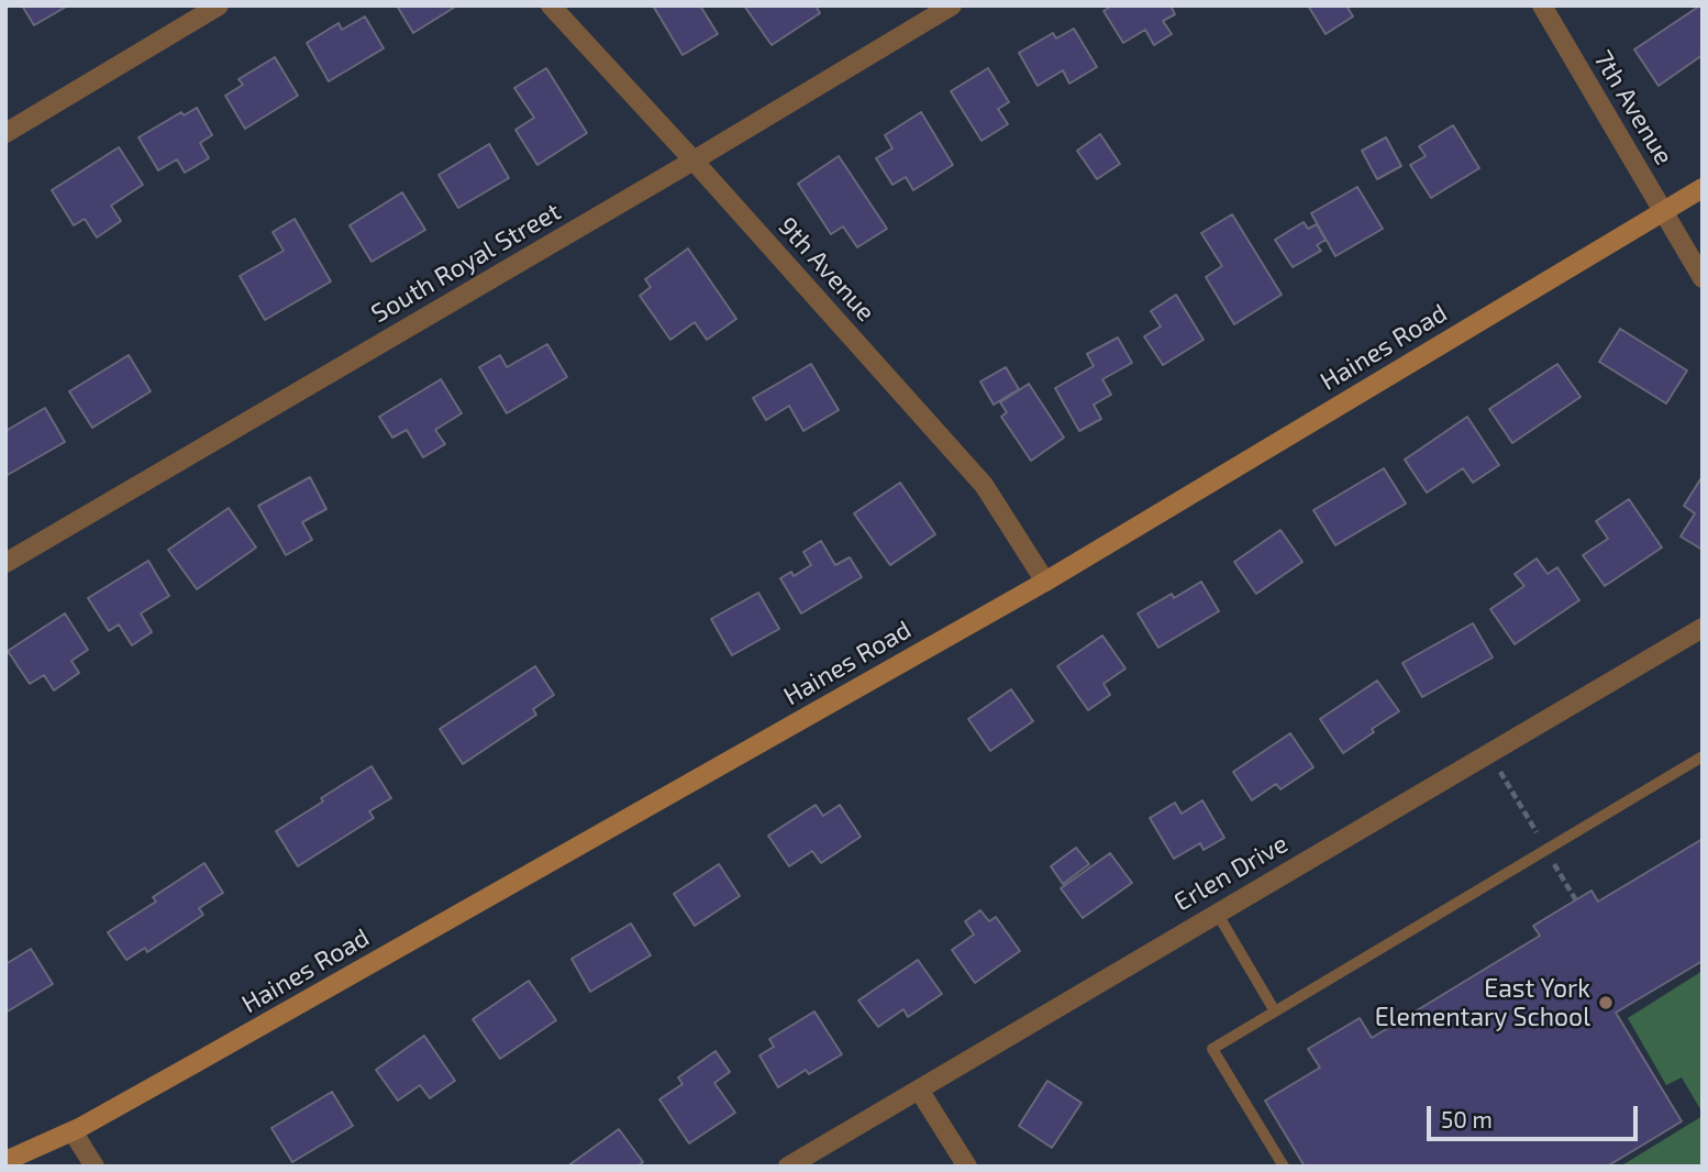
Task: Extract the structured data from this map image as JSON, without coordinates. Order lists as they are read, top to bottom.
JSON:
{
  "streets": {
    "main road": ["Haines Road"],
    "street": [
      "7th Avenue",
      "South Royal Street",
      "9th Avenue",
      "Erlen Drive"
    ]
  },
  "crossings": [
    ["7th Avenue", "Haines Road"],
    ["South Royal Street", "9th Avenue"],
    ["9th Avenue", "Haines Road"]
  ],
  "places": ["East York Elementary School"],
  "scale_bar": "50 m"
}
